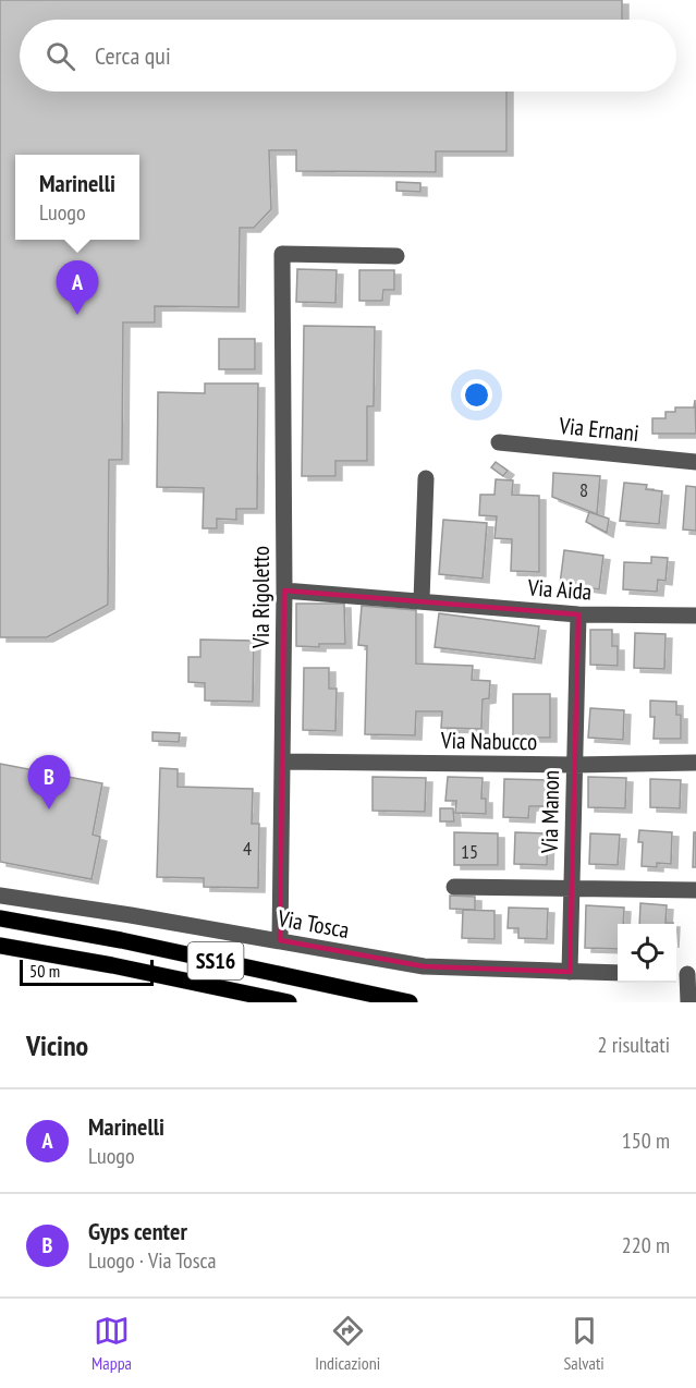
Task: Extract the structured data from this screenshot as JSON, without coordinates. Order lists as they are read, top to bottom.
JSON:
{
  "streets": {
    "main road": ["SS16"],
    "street": [
      "Via Ernani",
      "Via Aida",
      "Via Rigoletto",
      "Via Nabucco",
      "Via Manon",
      "Via Tosca"
    ]
  },
  "crossings": [
    ["Via Aida", "Via Rigoletto"],
    ["Via Aida", "Via Manon"],
    ["Via Rigoletto", "Via Nabucco"],
    ["Via Rigoletto", "Via Tosca"],
    ["Via Nabucco", "Via Manon"],
    ["Via Manon", "Via Tosca"]
  ],
  "house_numbers": ["8", "4", "15"],
  "scale_bar": "50 m",
  "page": {
    "search": "Cerca qui",
    "popup": ["Marinelli", "Luogo"],
    "pins": ["A", "B"],
    "scale": "50 m",
    "heading": ["Vicino", "2 risultati"],
    "list": [
      {
        "mark": "A",
        "name": "Marinelli",
        "note": "Luogo",
        "value": "150 m"
      },
      {
        "mark": "B",
        "name": "Gyps center",
        "note": "Luogo · Via Tosca",
        "value": "220 m"
      }
    ],
    "nav": ["Mappa", "Indicazioni", "Salvati"]
  }
}
